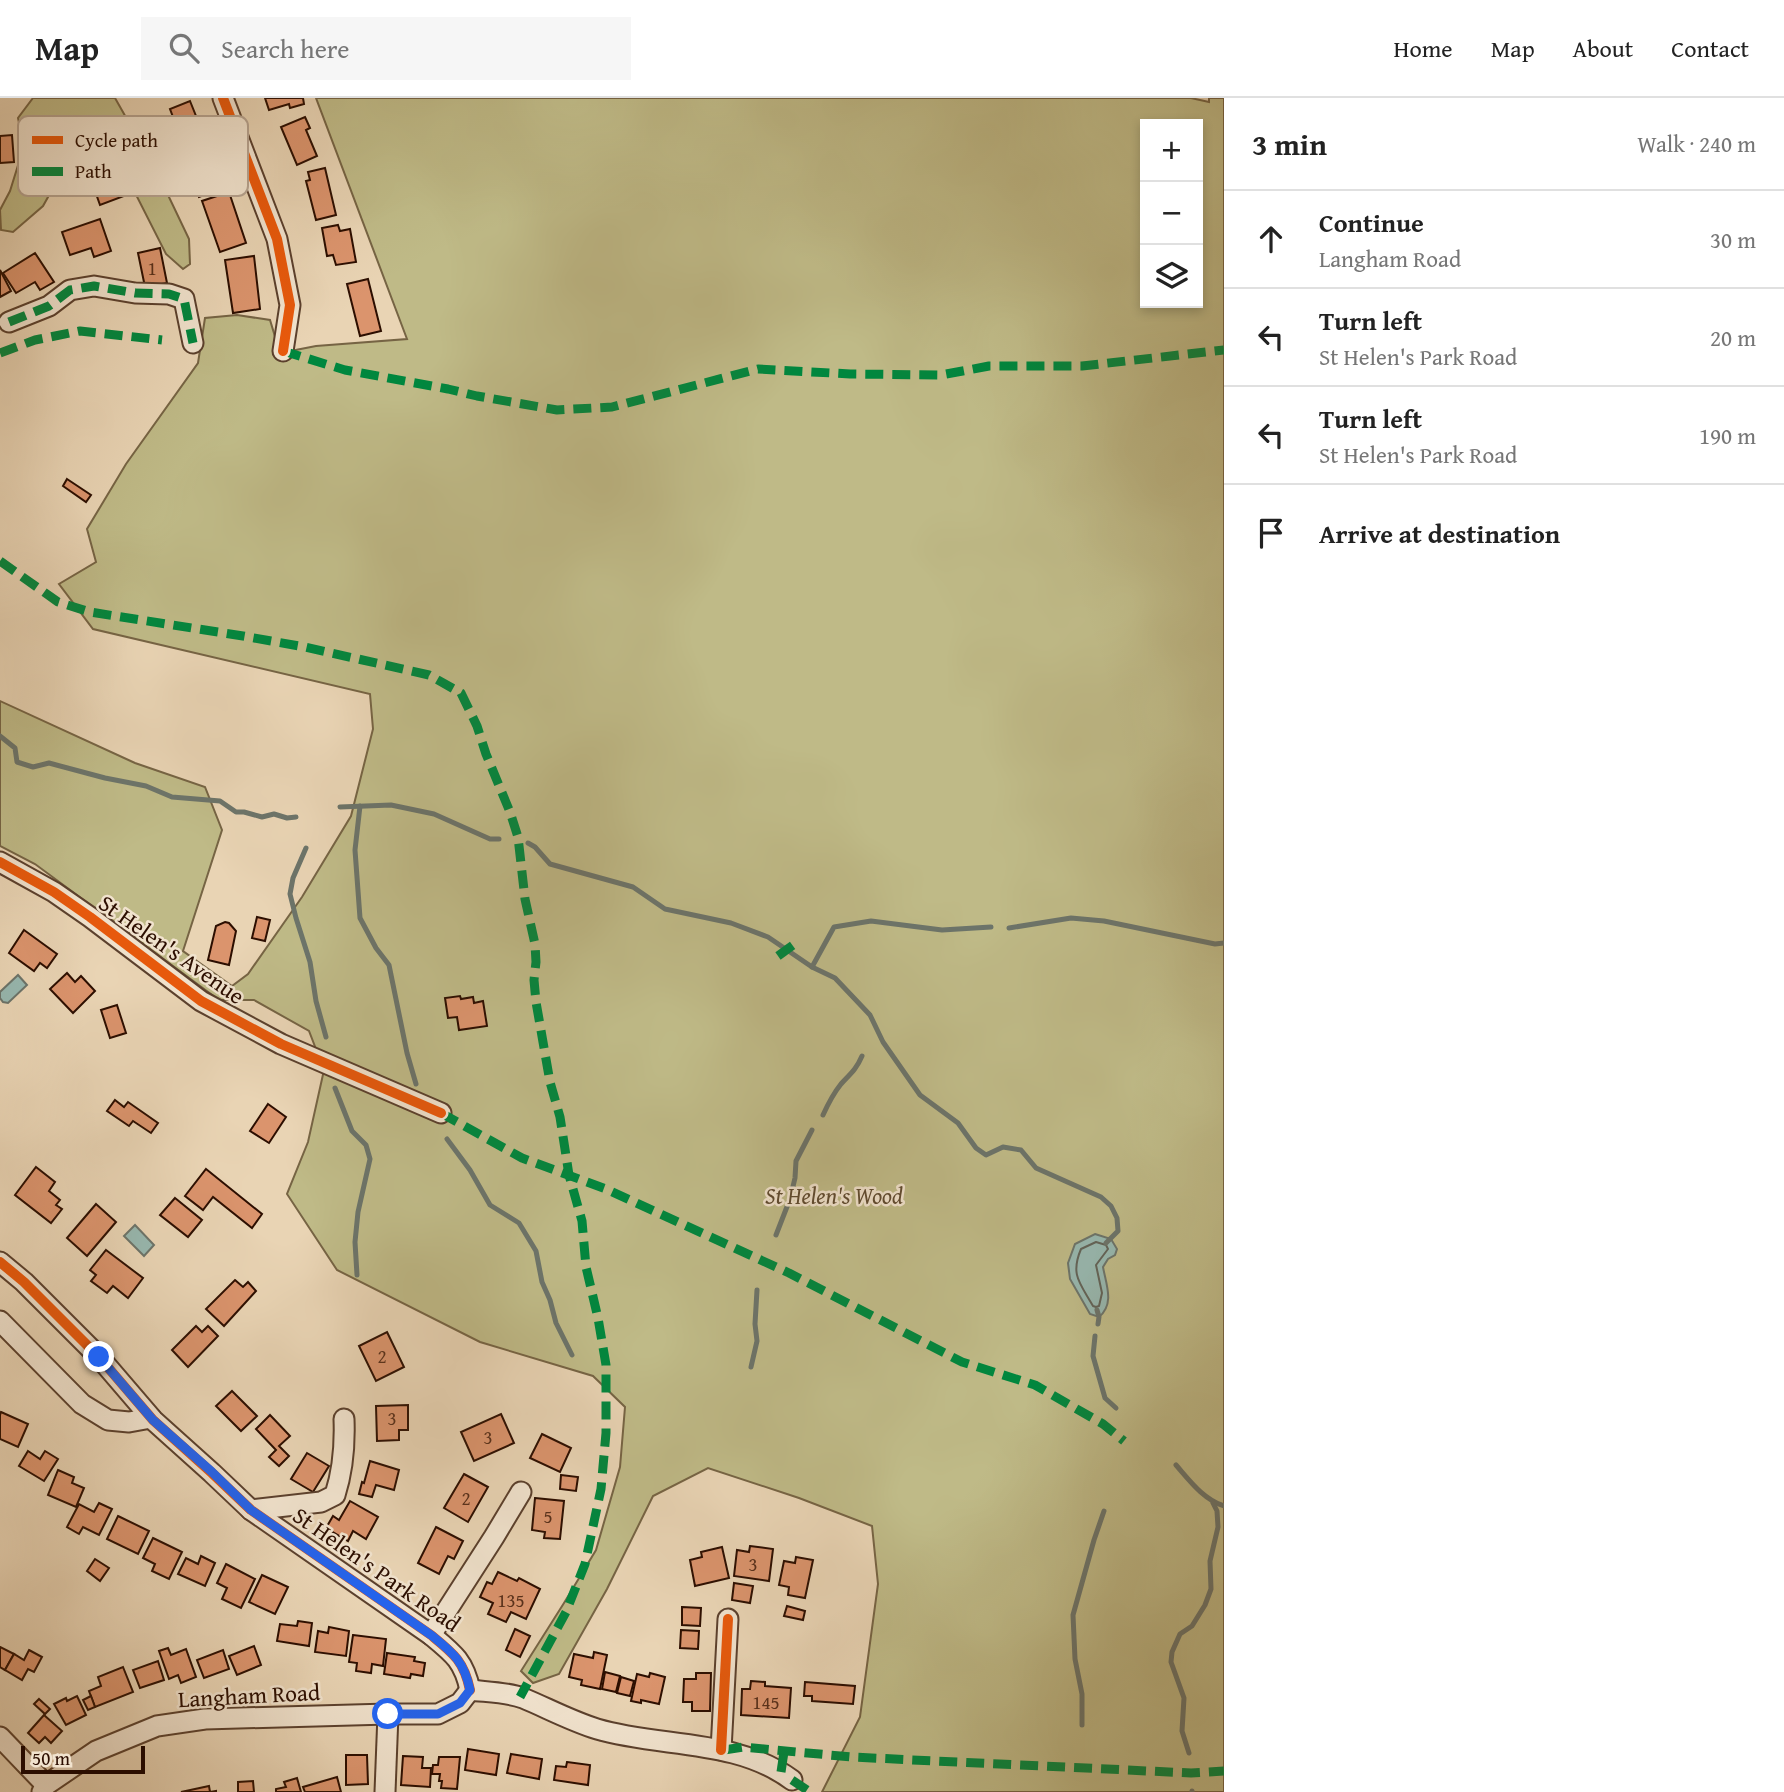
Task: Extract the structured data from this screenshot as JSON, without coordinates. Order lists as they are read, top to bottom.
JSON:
{
  "streets": {
    "street": ["St Helen's Avenue", "St Helen's Park Road", "Langham Road"]
  },
  "crossings": [
    ["St Helen's Park Road", "Langham Road"]
  ],
  "parks": ["St Helen's Wood"],
  "house_numbers": [
    "1",
    "2",
    "3",
    "3",
    "2",
    "5",
    "3",
    "135",
    "145"
  ],
  "legend": ["Cycle path", "Path"],
  "scale_bar": "50 m",
  "page": {
    "header": "Map",
    "search": "Search here",
    "nav": [
      "Home",
      "Map",
      "About",
      "Contact"
    ],
    "heading": ["3 min", "Walk · 240 m"],
    "map_buttons": ["+", "−"],
    "list": [
      ["Continue", "Langham Road", "30 m"],
      ["Turn left", "St Helen's Park Road", "20 m"],
      ["Turn left", "St Helen's Park Road", "190 m"],
      "Arrive at destination"
    ],
    "scale": "50 m"
  }
}
